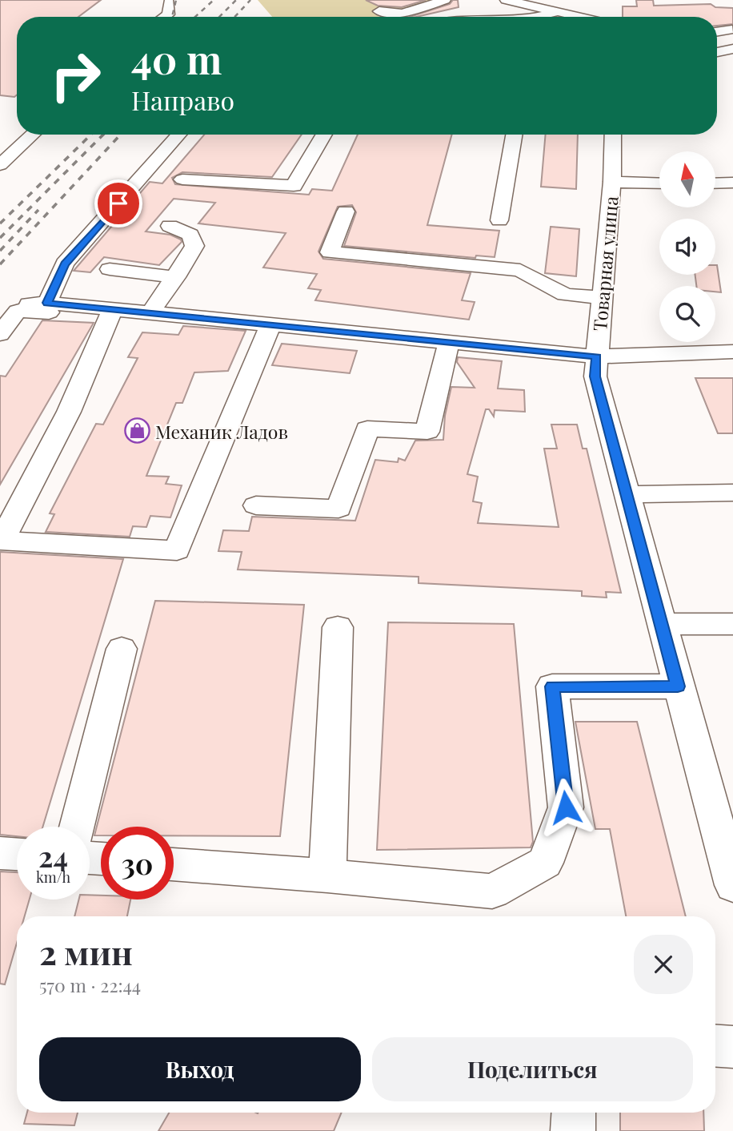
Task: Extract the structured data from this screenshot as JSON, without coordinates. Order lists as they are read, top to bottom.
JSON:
{
  "streets": {
    "street": ["Товарная улица"]
  },
  "places": {
    "shop": ["Механик Ладов"]
  },
  "north": "top",
  "page": {
    "turn": ["40 m", "Направо"],
    "speed": "24 km/h",
    "limit": "30",
    "heading": ["2 мин", "570 m · 22:44"],
    "buttons": ["Выход", "Поделиться"]
  }
}
